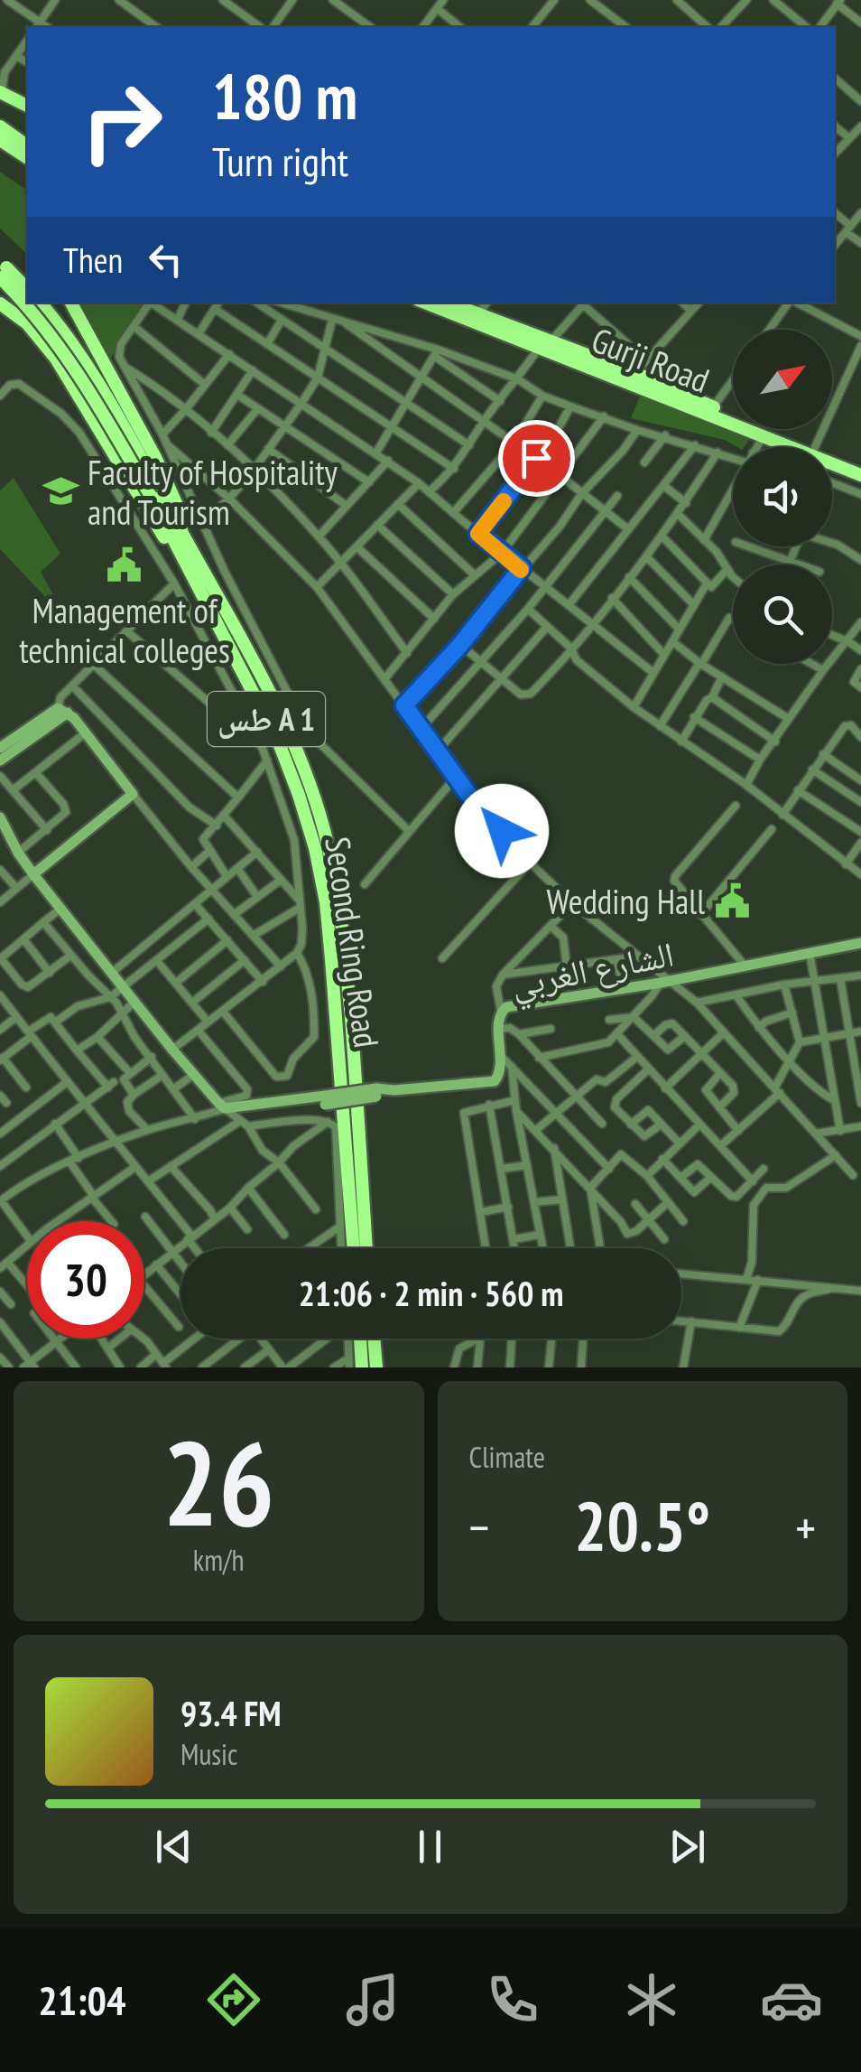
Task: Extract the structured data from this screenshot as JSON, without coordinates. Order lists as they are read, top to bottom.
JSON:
{
  "streets": {
    "highway": ["Gurji Road", "طس A 1", "Second Ring Road"],
    "street": ["الشارع الغربي"]
  },
  "places": {
    "school or university": ["Faculty of Hospitality and Tourism"],
    "public building": ["Management of technical colleges", "Wedding Hall"]
  },
  "north": "top right",
  "page": {
    "turn": ["180 m", "Turn right"],
    "then": "Then",
    "limit": "30",
    "trip": "21:06 · 2 min · 560 m",
    "tile": [
      ["26", "km/h"],
      "Climate"
    ],
    "heat": ["−", "20.5°", "+"],
    "song": ["93.4 FM", "Music"],
    "tabs": "21:04"
  }
}
